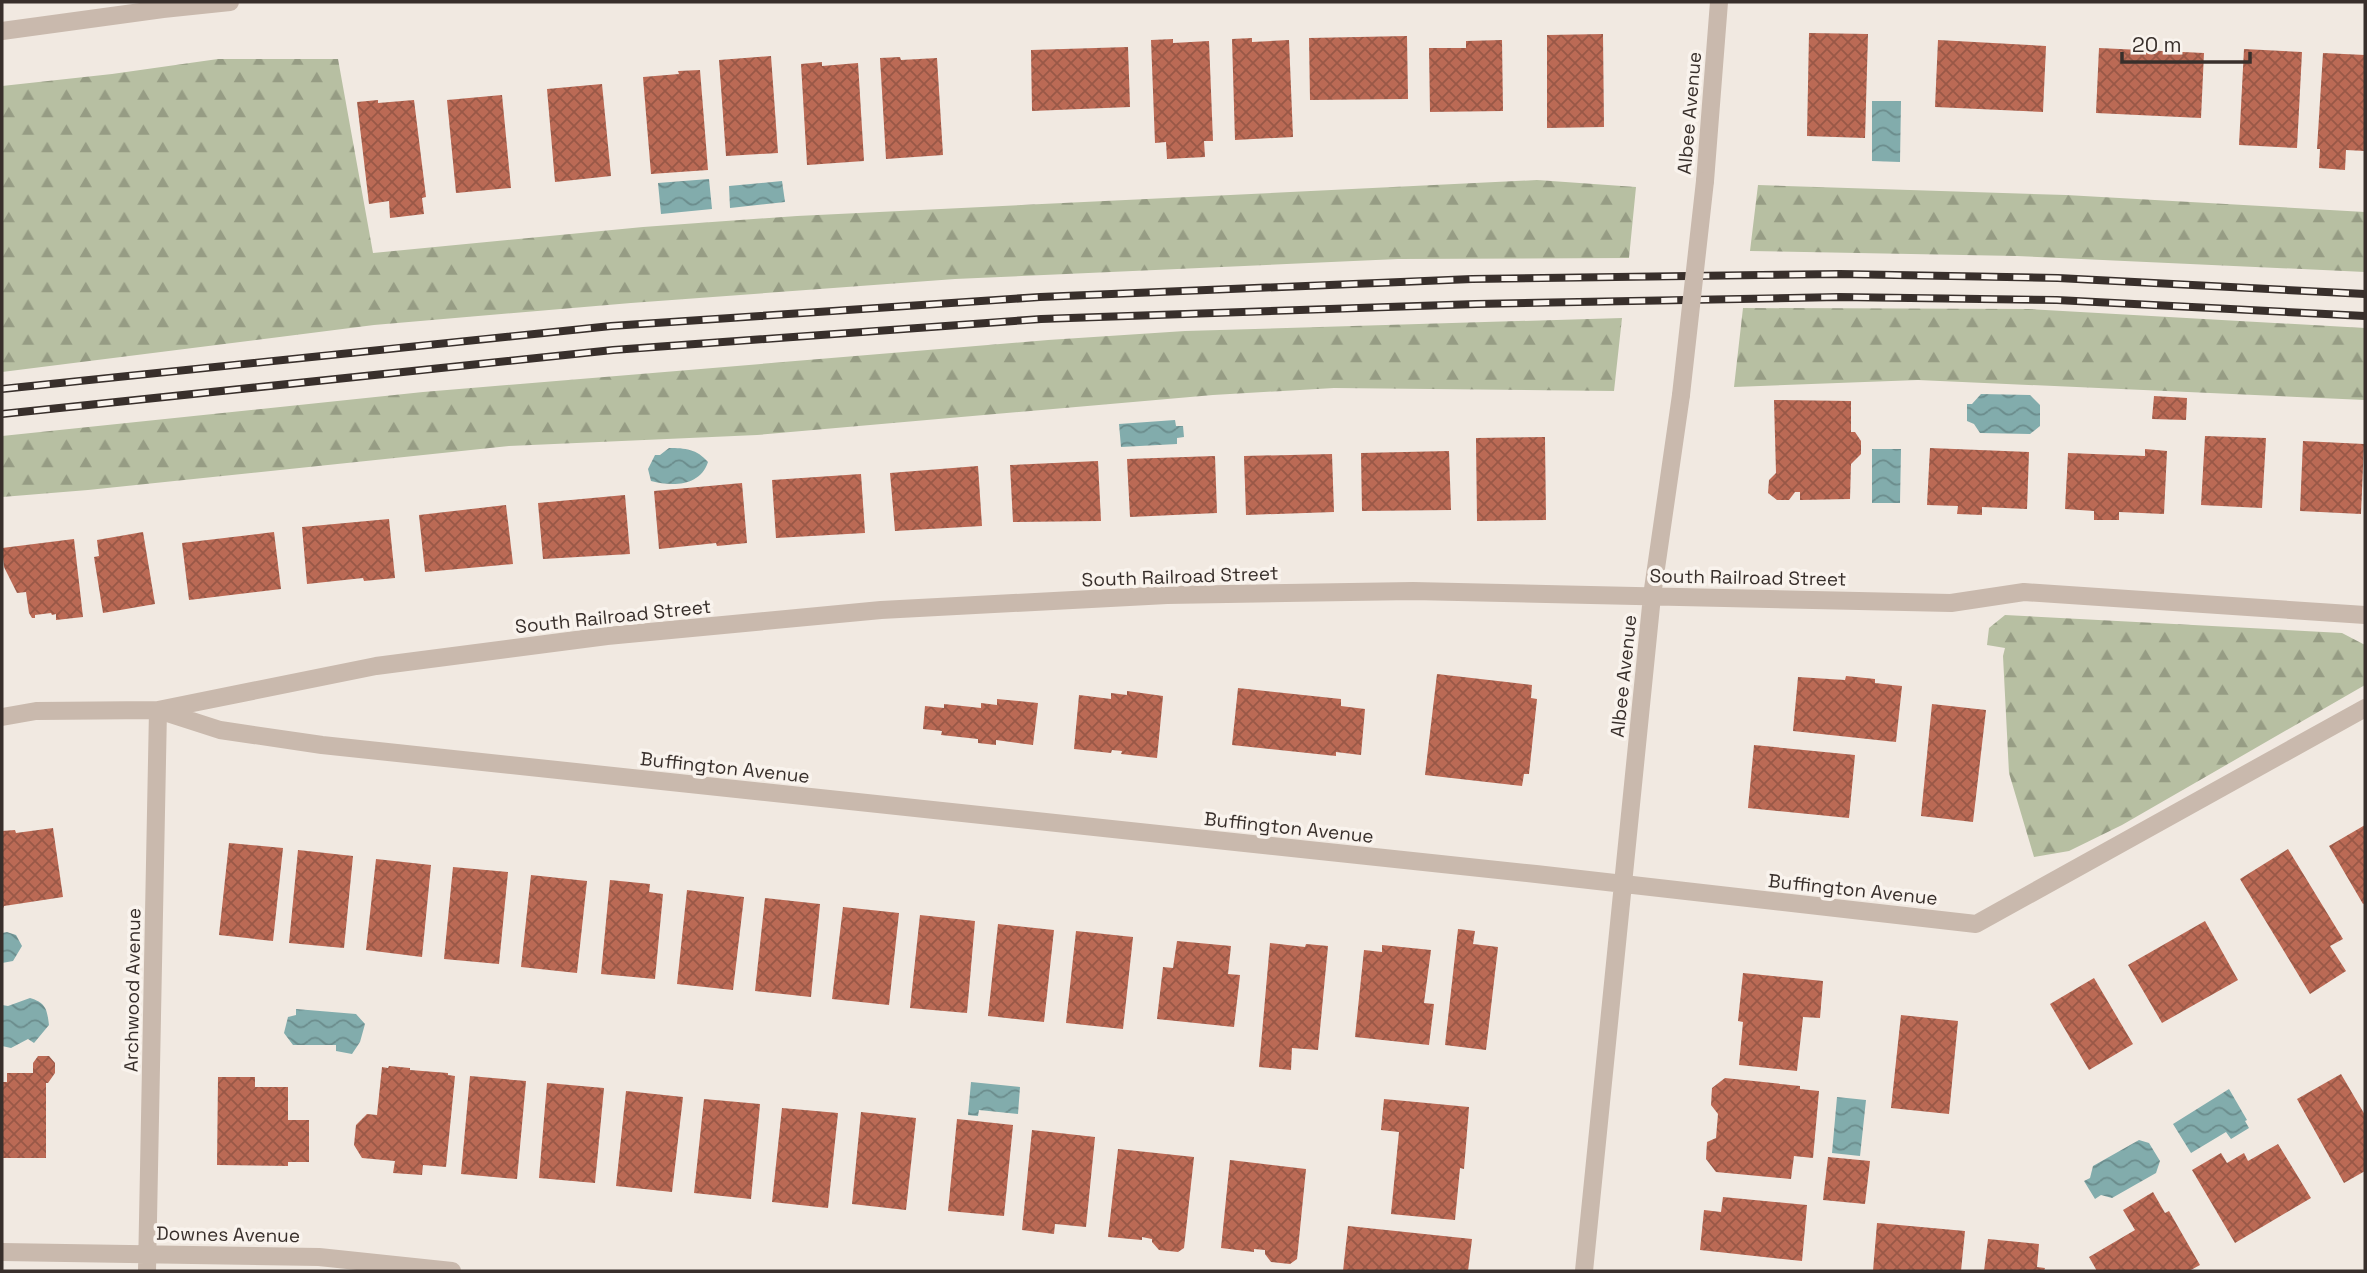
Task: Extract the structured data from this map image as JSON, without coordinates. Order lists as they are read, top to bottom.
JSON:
{
  "streets": {
    "street": [
      "Albee Avenue",
      "South Railroad Street",
      "Buffington Avenue",
      "Archwood Avenue",
      "Downes Avenue"
    ]
  },
  "crossings": [
    ["Albee Avenue", "South Railroad Street"],
    ["Albee Avenue", "Buffington Avenue"],
    ["South Railroad Street", "Buffington Avenue"],
    ["South Railroad Street", "Archwood Avenue"],
    ["Buffington Avenue", "Archwood Avenue"],
    ["Archwood Avenue", "Downes Avenue"]
  ],
  "scale_bar": "20 m"
}
